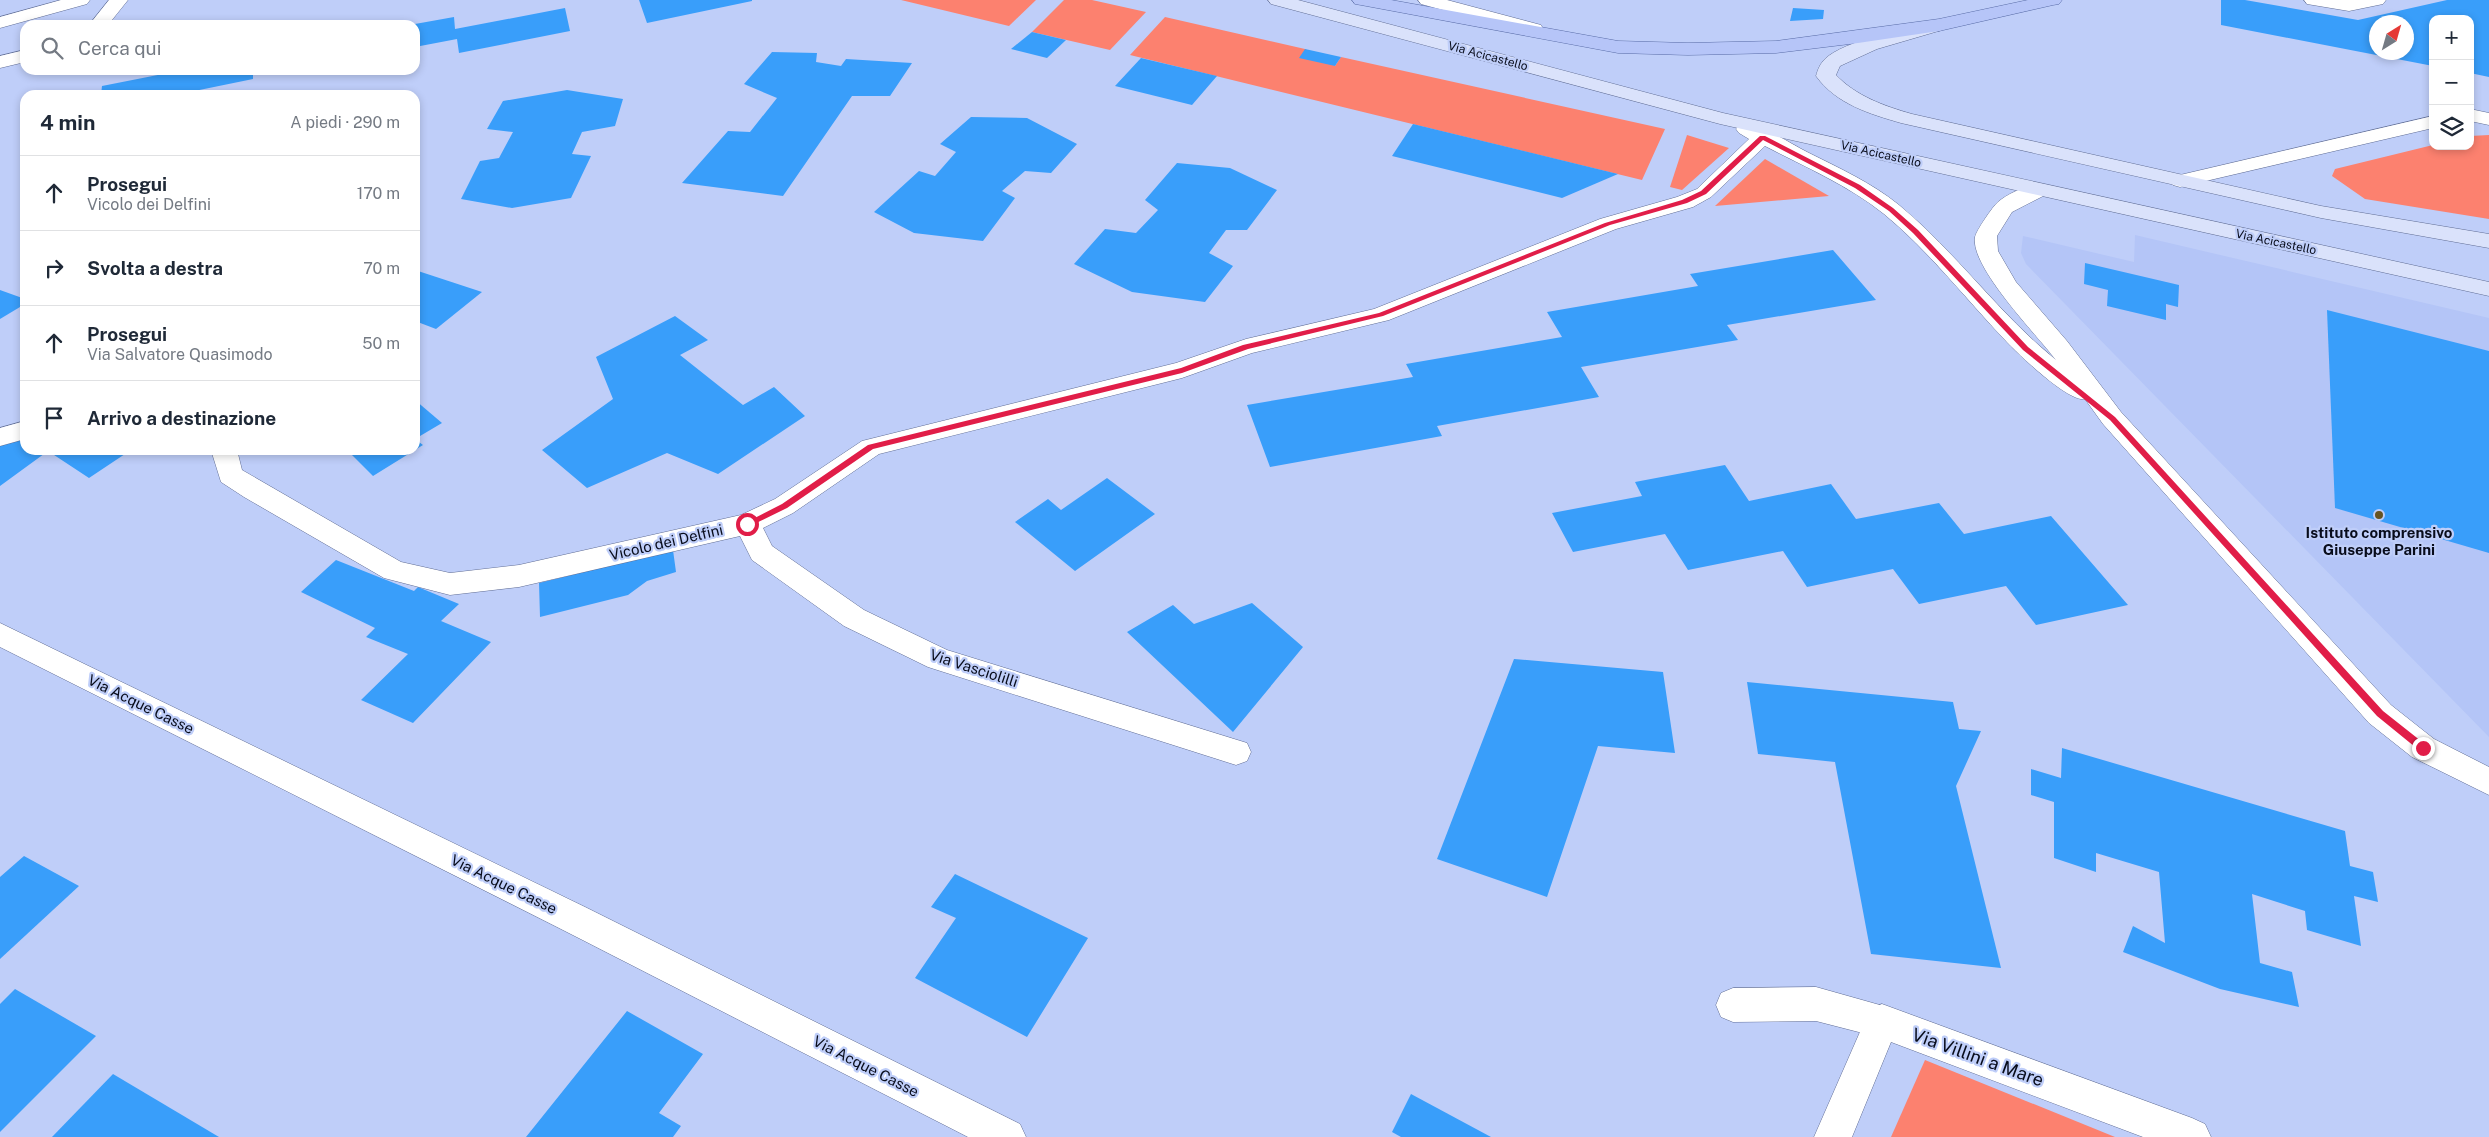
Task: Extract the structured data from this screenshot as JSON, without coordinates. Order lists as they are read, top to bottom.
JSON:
{
  "streets": {
    "main road": ["Via Acicastello"],
    "street": [
      "Vicolo dei Delfini",
      "Via Vasciolilli",
      "Via Acque Casse",
      "Via Villini a Mare"
    ]
  },
  "crossings": [
    ["Vicolo dei Delfini", "Via Vasciolilli"]
  ],
  "places": ["Istituto comprensivo Giuseppe Parini"],
  "north": "top right",
  "page": {
    "map_buttons": ["+", "−"],
    "search": "Cerca qui",
    "heading": ["4 min", "A piedi · 290 m"],
    "list": [
      ["Prosegui", "Vicolo dei Delfini", "170 m"],
      ["Svolta a destra", "70 m"],
      ["Prosegui", "Via Salvatore Quasimodo", "50 m"],
      "Arrivo a destinazione"
    ]
  }
}
